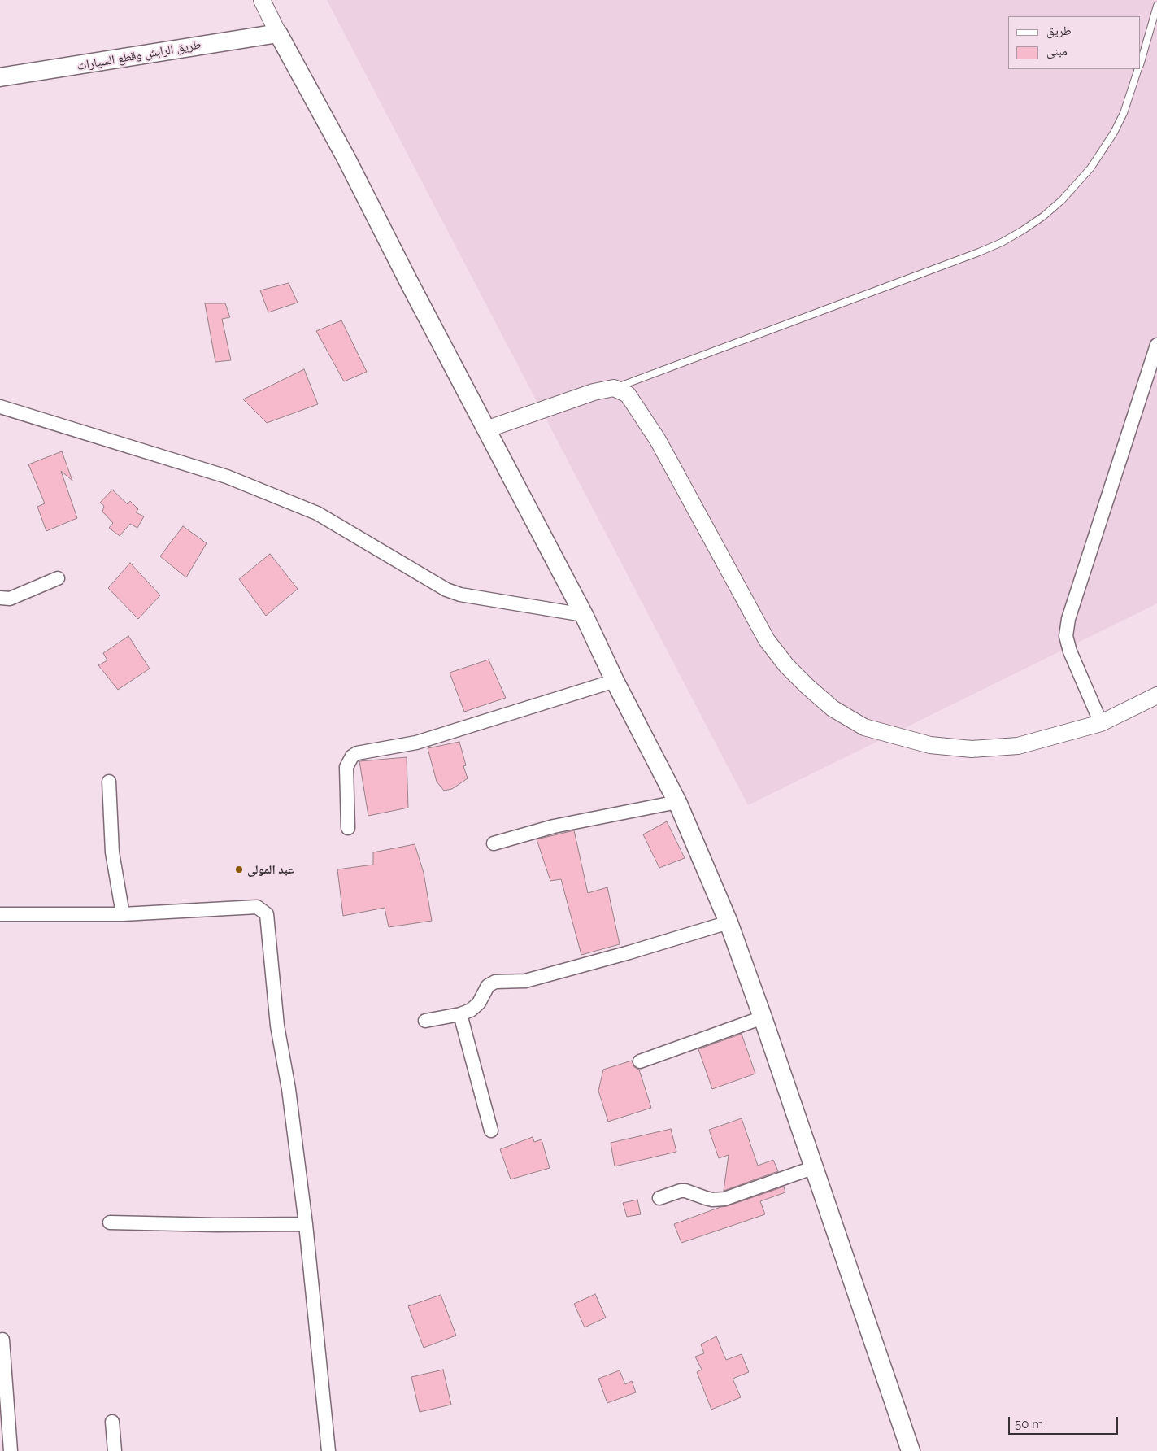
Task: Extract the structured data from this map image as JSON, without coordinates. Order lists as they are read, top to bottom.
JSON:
{
  "streets": {
    "main road": ["طريق الرابش وقطع السيارات"]
  },
  "places": ["عبد المولى"],
  "legend": ["طريق", "مبنى"],
  "scale_bar": "50 m"
}
